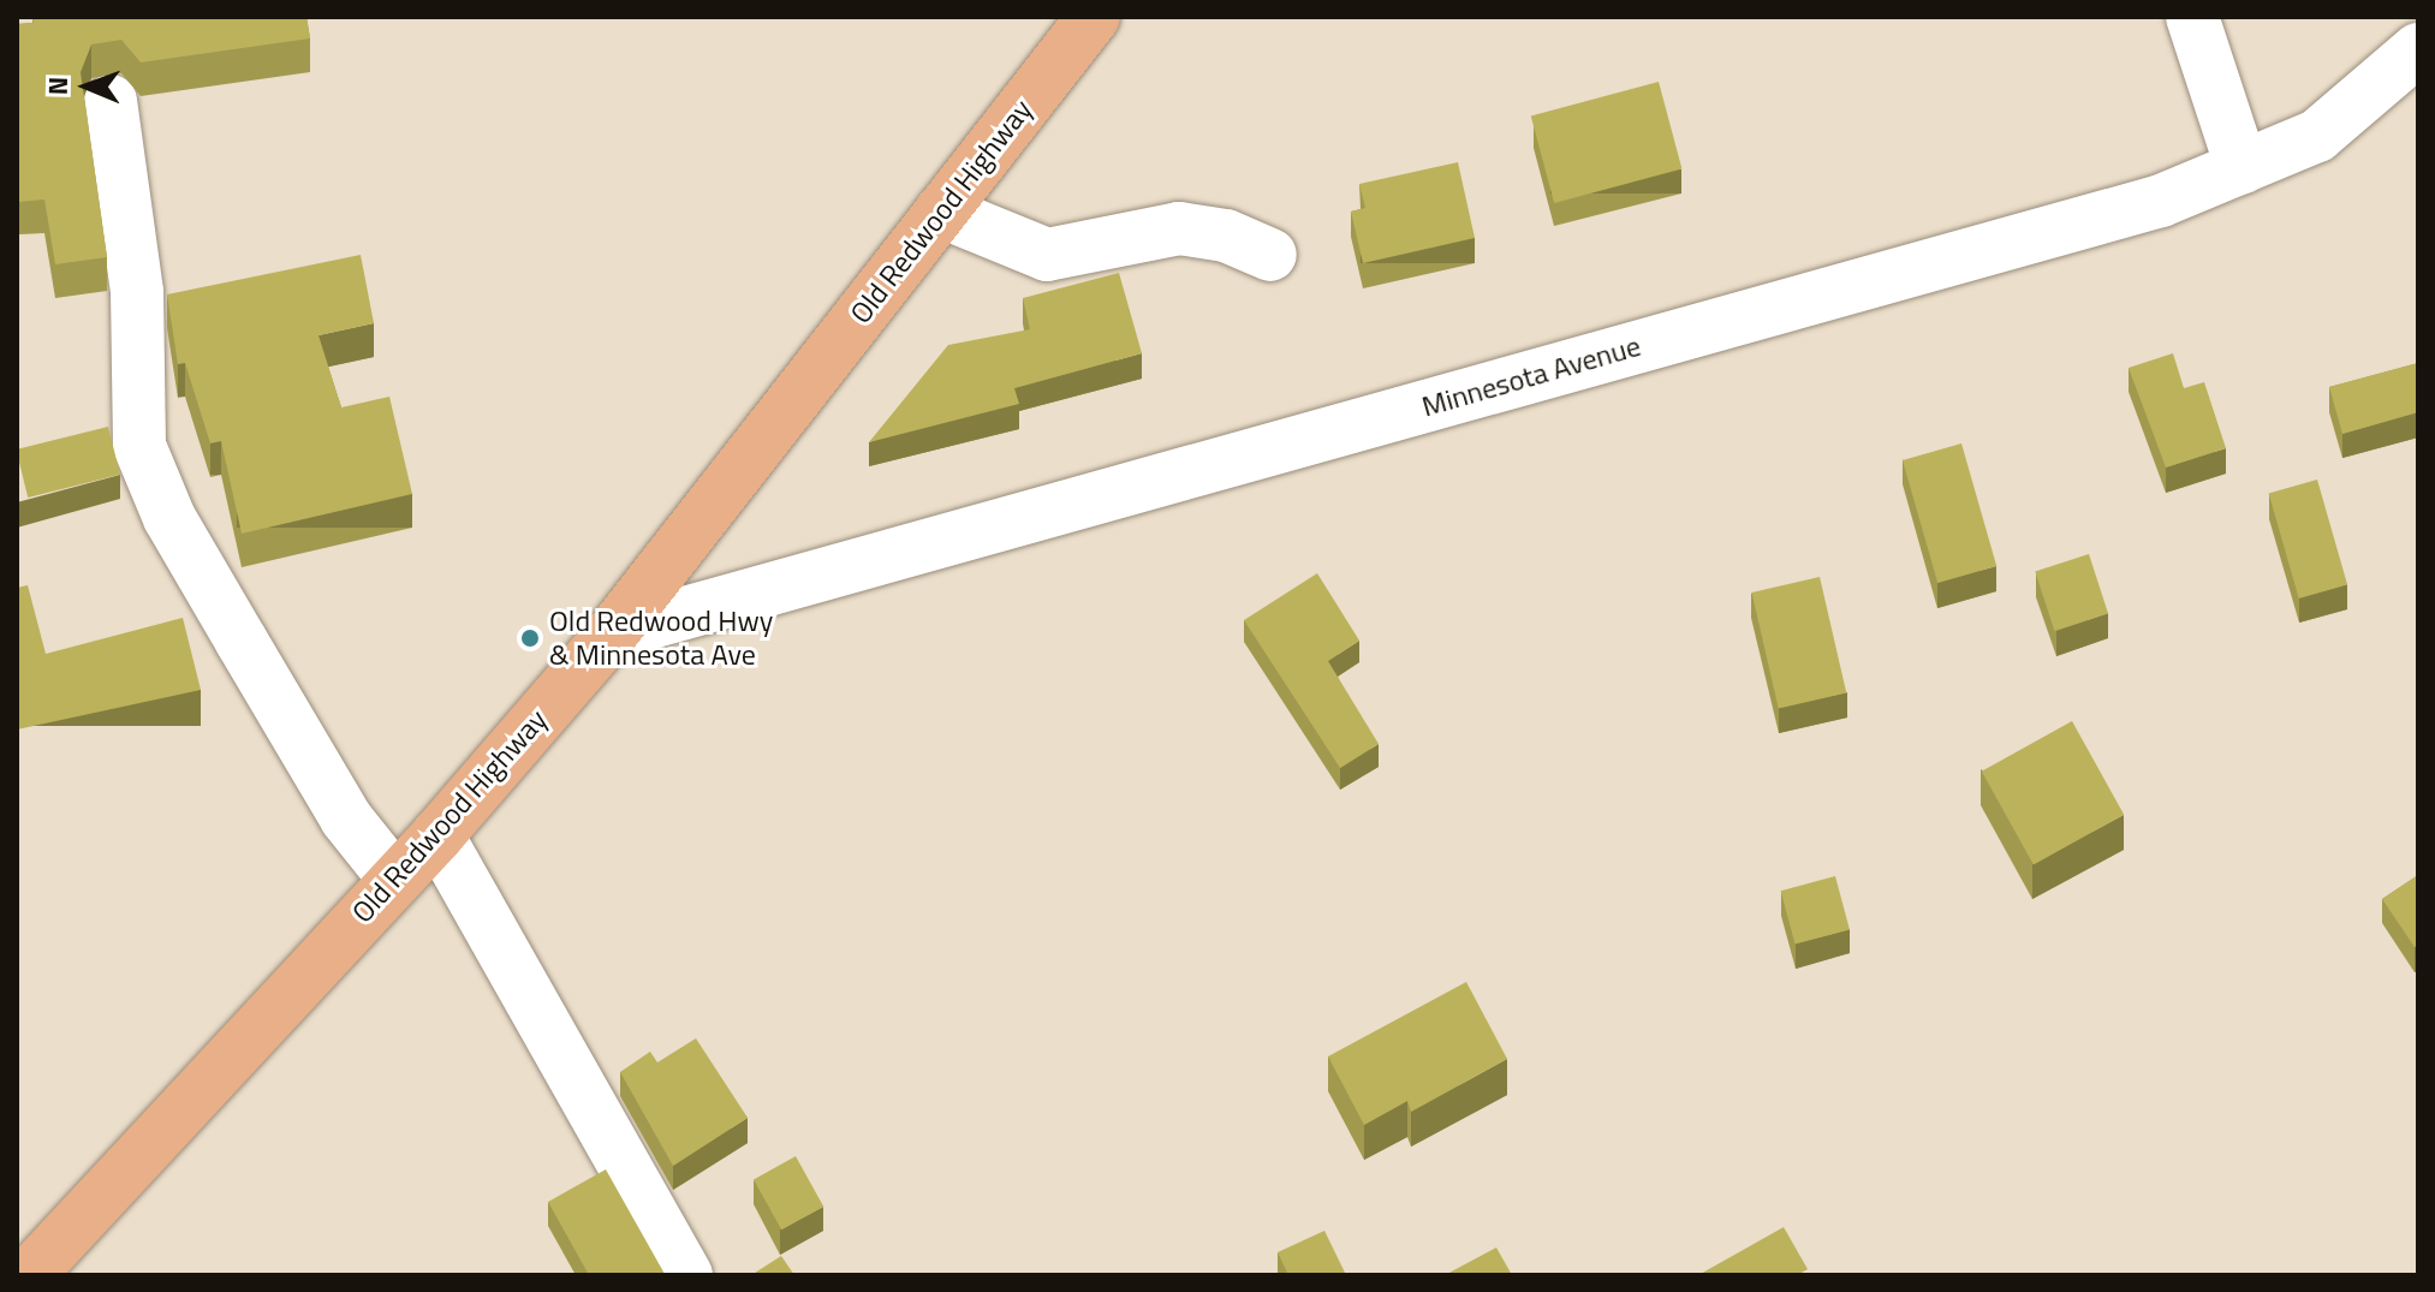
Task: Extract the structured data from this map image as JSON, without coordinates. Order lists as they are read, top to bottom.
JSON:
{
  "streets": {
    "main road": ["Old Redwood Highway"],
    "street": ["Minnesota Avenue"]
  },
  "crossings": [
    ["Old Redwood Highway", "Minnesota Avenue"]
  ],
  "places": ["Old Redwood Hwy & Minnesota Ave"],
  "north": "left"
}
